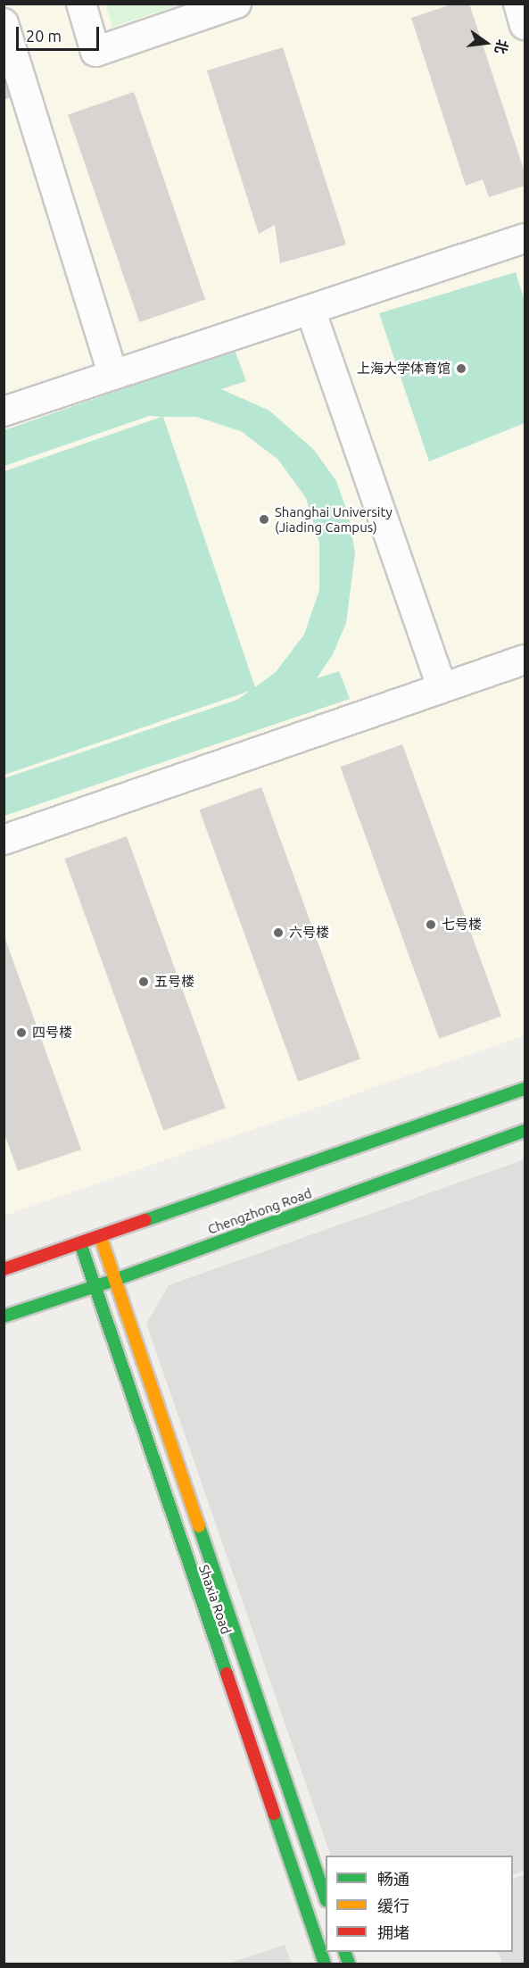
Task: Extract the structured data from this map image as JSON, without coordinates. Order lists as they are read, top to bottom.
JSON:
{
  "streets": {
    "street": ["Chengzhong Road", "Shaxia Road"]
  },
  "crossings": [
    ["Chengzhong Road", "Shaxia Road"]
  ],
  "places": [
    "上海大学体育馆",
    "Shanghai University (Jiading Campus)",
    "七号楼",
    "六号楼",
    "五号楼",
    "四号楼"
  ],
  "legend": ["畅通", "缓行", "拥堵"],
  "scale_bar": "20 m",
  "north": "right"
}
